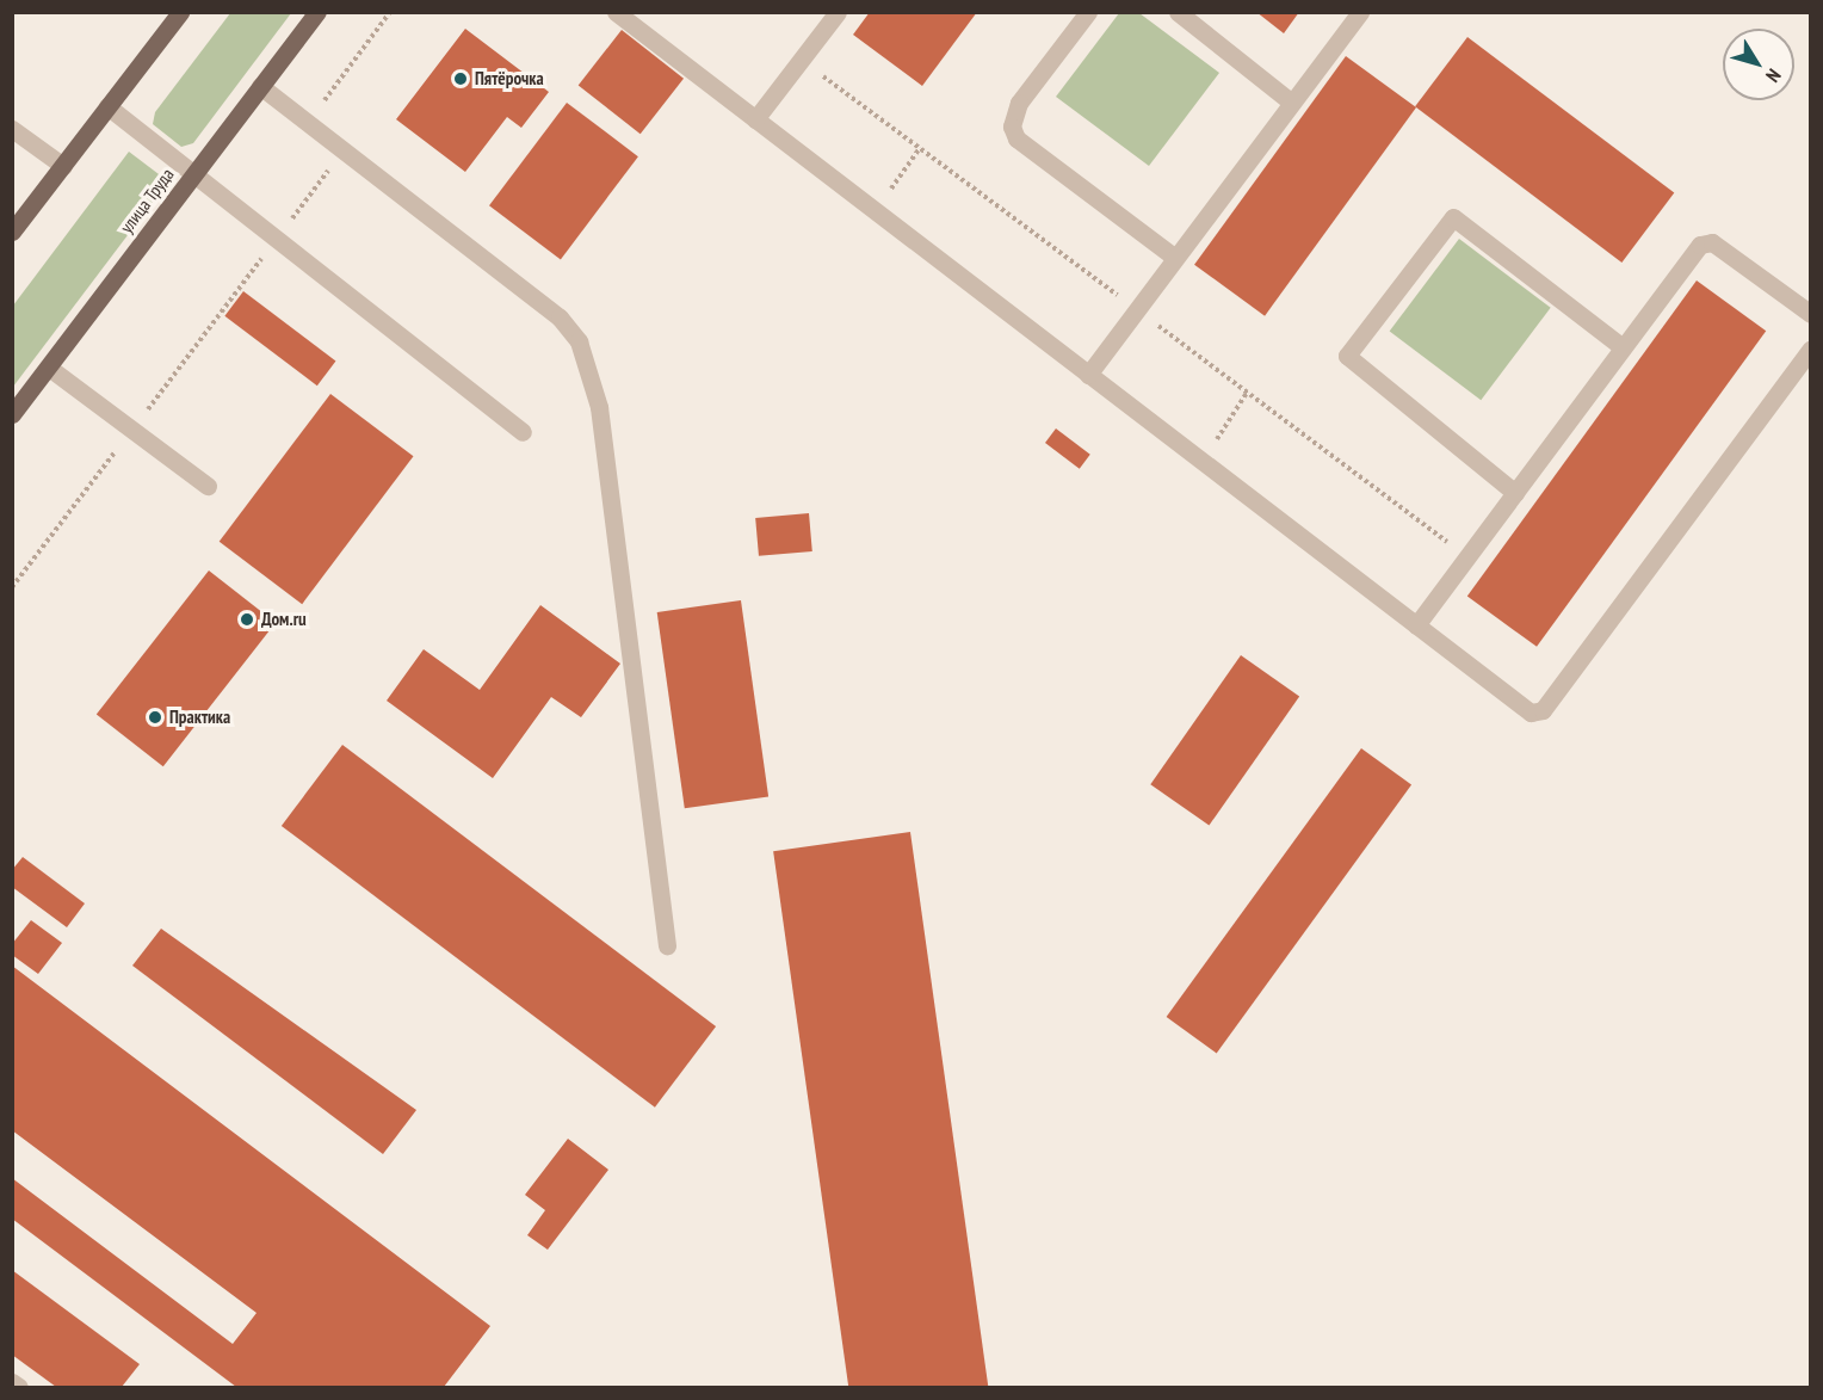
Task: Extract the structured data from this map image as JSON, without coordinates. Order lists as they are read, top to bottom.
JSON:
{
  "streets": {
    "main road": ["улица Труда"]
  },
  "places": ["Пятёрочка", "Дом.ru", "Практика"],
  "north": "bottom right"
}
